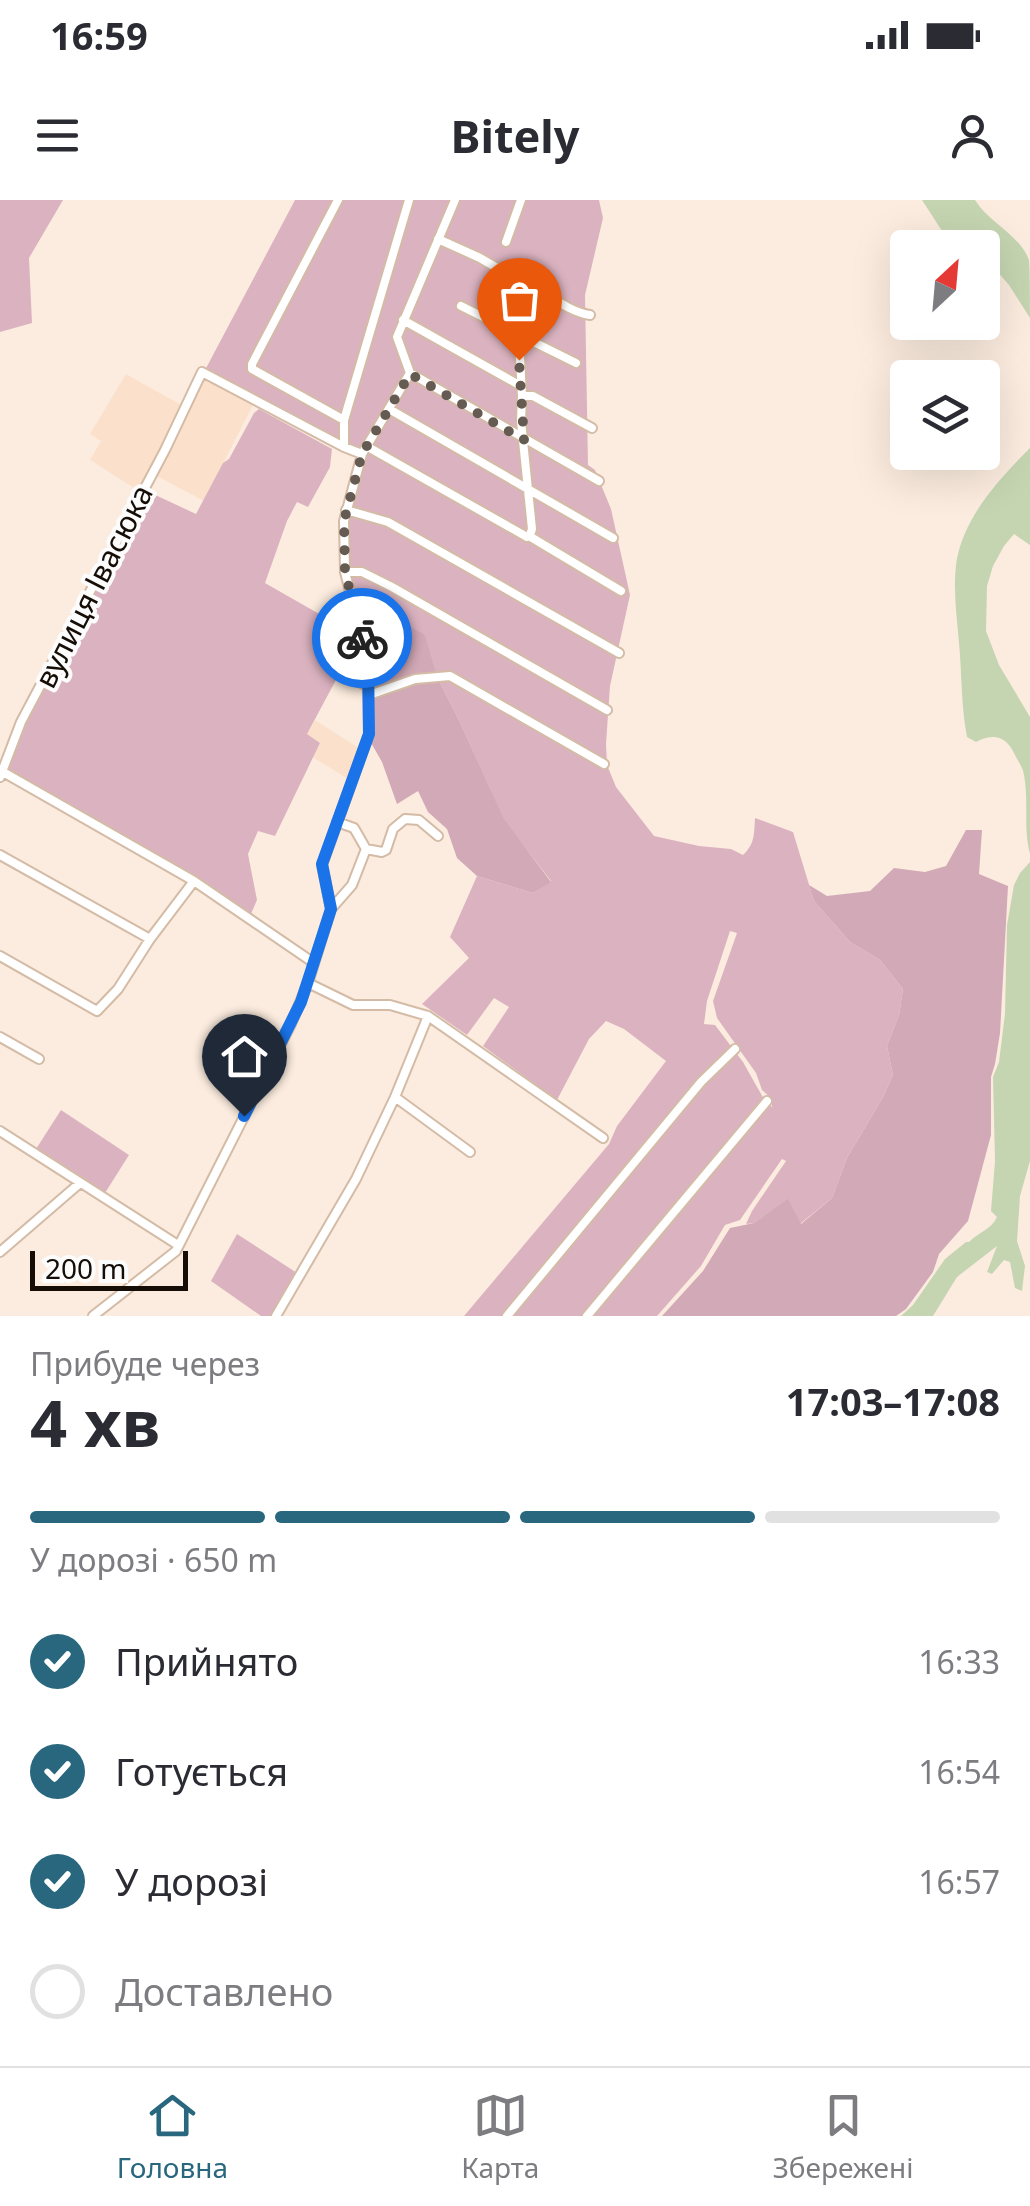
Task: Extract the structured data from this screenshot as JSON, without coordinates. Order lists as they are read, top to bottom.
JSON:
{
  "streets": {
    "street": ["вулиця Івасюка"]
  },
  "scale_bar": "200 m",
  "north": "top right",
  "page": {
    "status": "16:59",
    "header": "Bitely",
    "scale": "200 m",
    "heading": ["4 хв", "Прибуде через", "17:03–17:08"],
    "bar": "У дорозі · 650 m",
    "list": [
      ["Прийнято", "16:33"],
      ["Готується", "16:54"],
      ["У дорозі", "16:57"],
      "Доставлено"
    ],
    "tabs": ["Головна", "Карта", "Збережені"]
  }
}
